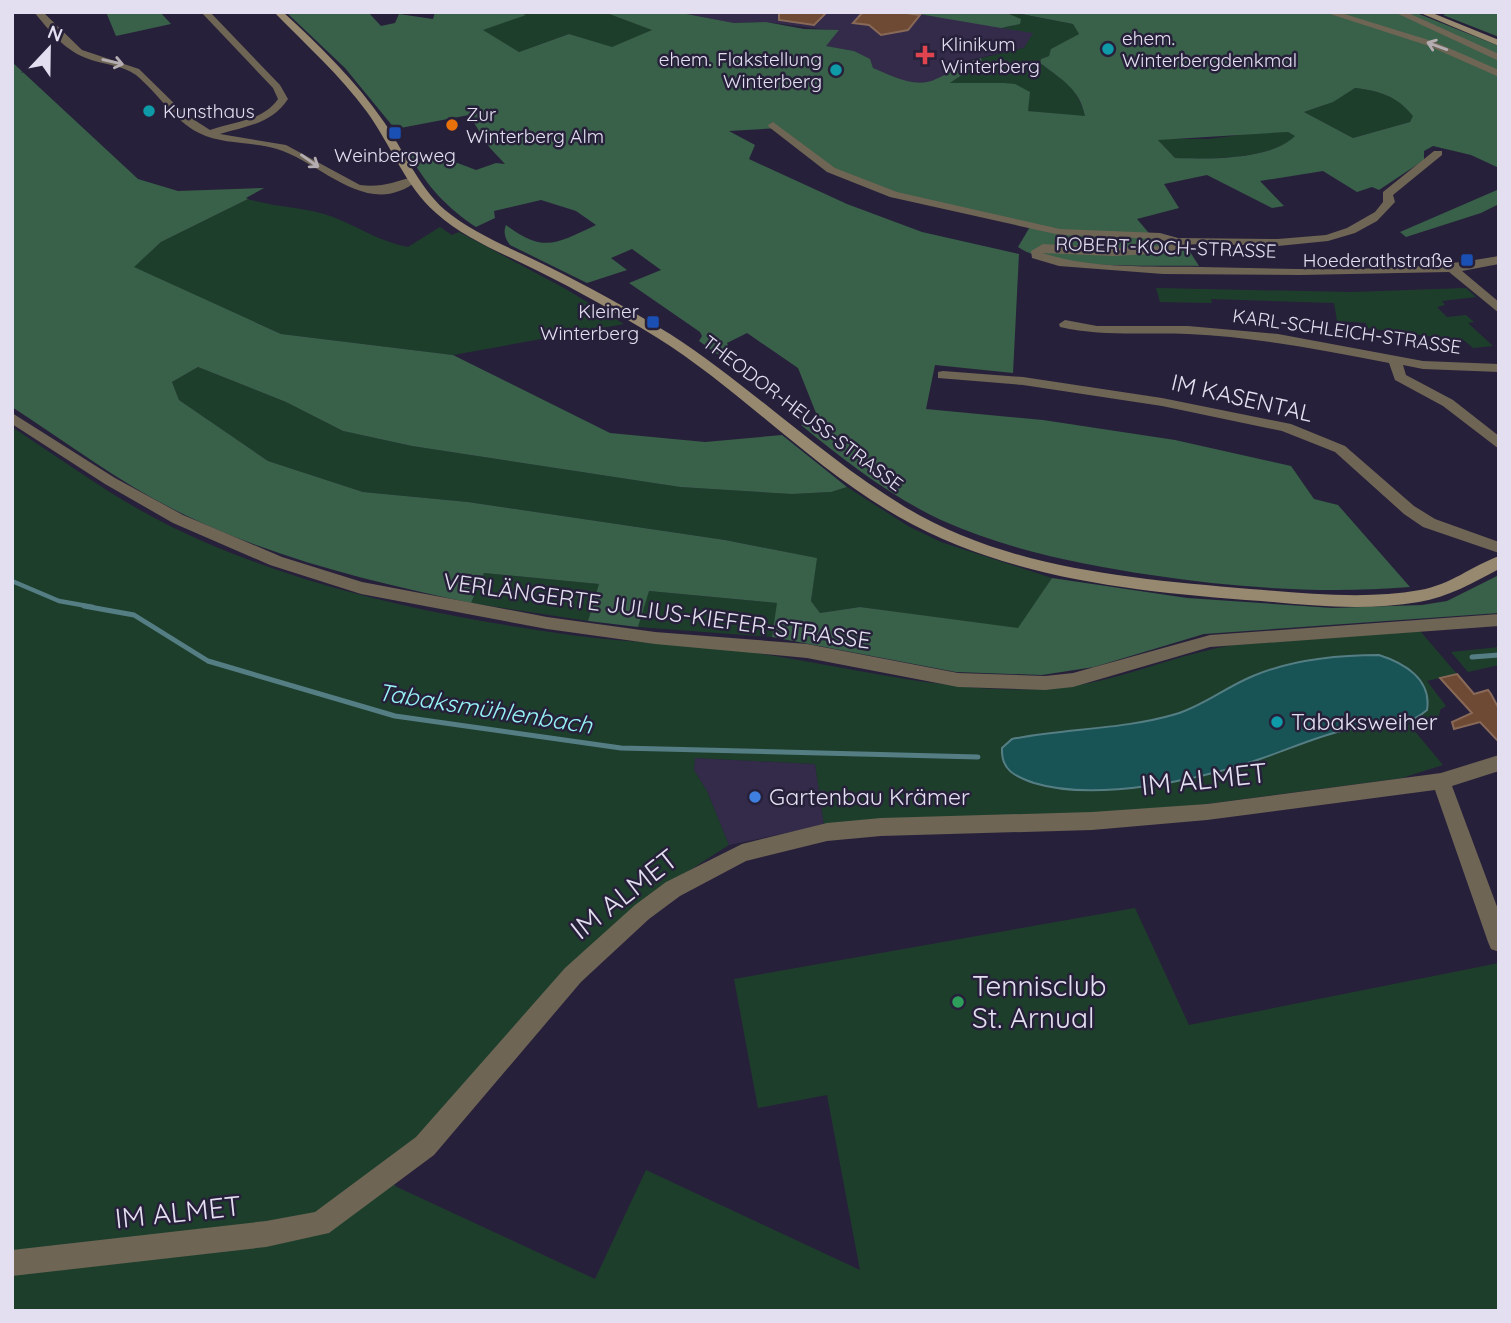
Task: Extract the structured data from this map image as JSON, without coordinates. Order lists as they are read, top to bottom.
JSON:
{
  "streets": {
    "street": [
      "ROBERT-KOCH-STRASSE",
      "KARL-SCHLEICH-STRASSE",
      "IM KASENTAL",
      "THEODOR-HEUSS-STRASSE",
      "VERLÄNGERTE JULIUS-KIEFER-STRASSE",
      "IM ALMET"
    ]
  },
  "water": ["Tabaksmühlenbach"],
  "places": {
    "other": [
      "ehem. Winterbergdenkmal",
      "ehem. Flakstellung Winterberg",
      "Kunsthaus",
      "Zur Winterberg Alm",
      "Tabaksweiher",
      "Gartenbau Krämer",
      "Tennisclub St. Arnual"
    ],
    "health": ["Klinikum Winterberg"],
    "transit": ["Weinbergweg", "Hoederathstraße", "Kleiner Winterberg"]
  },
  "north": "top"
}
